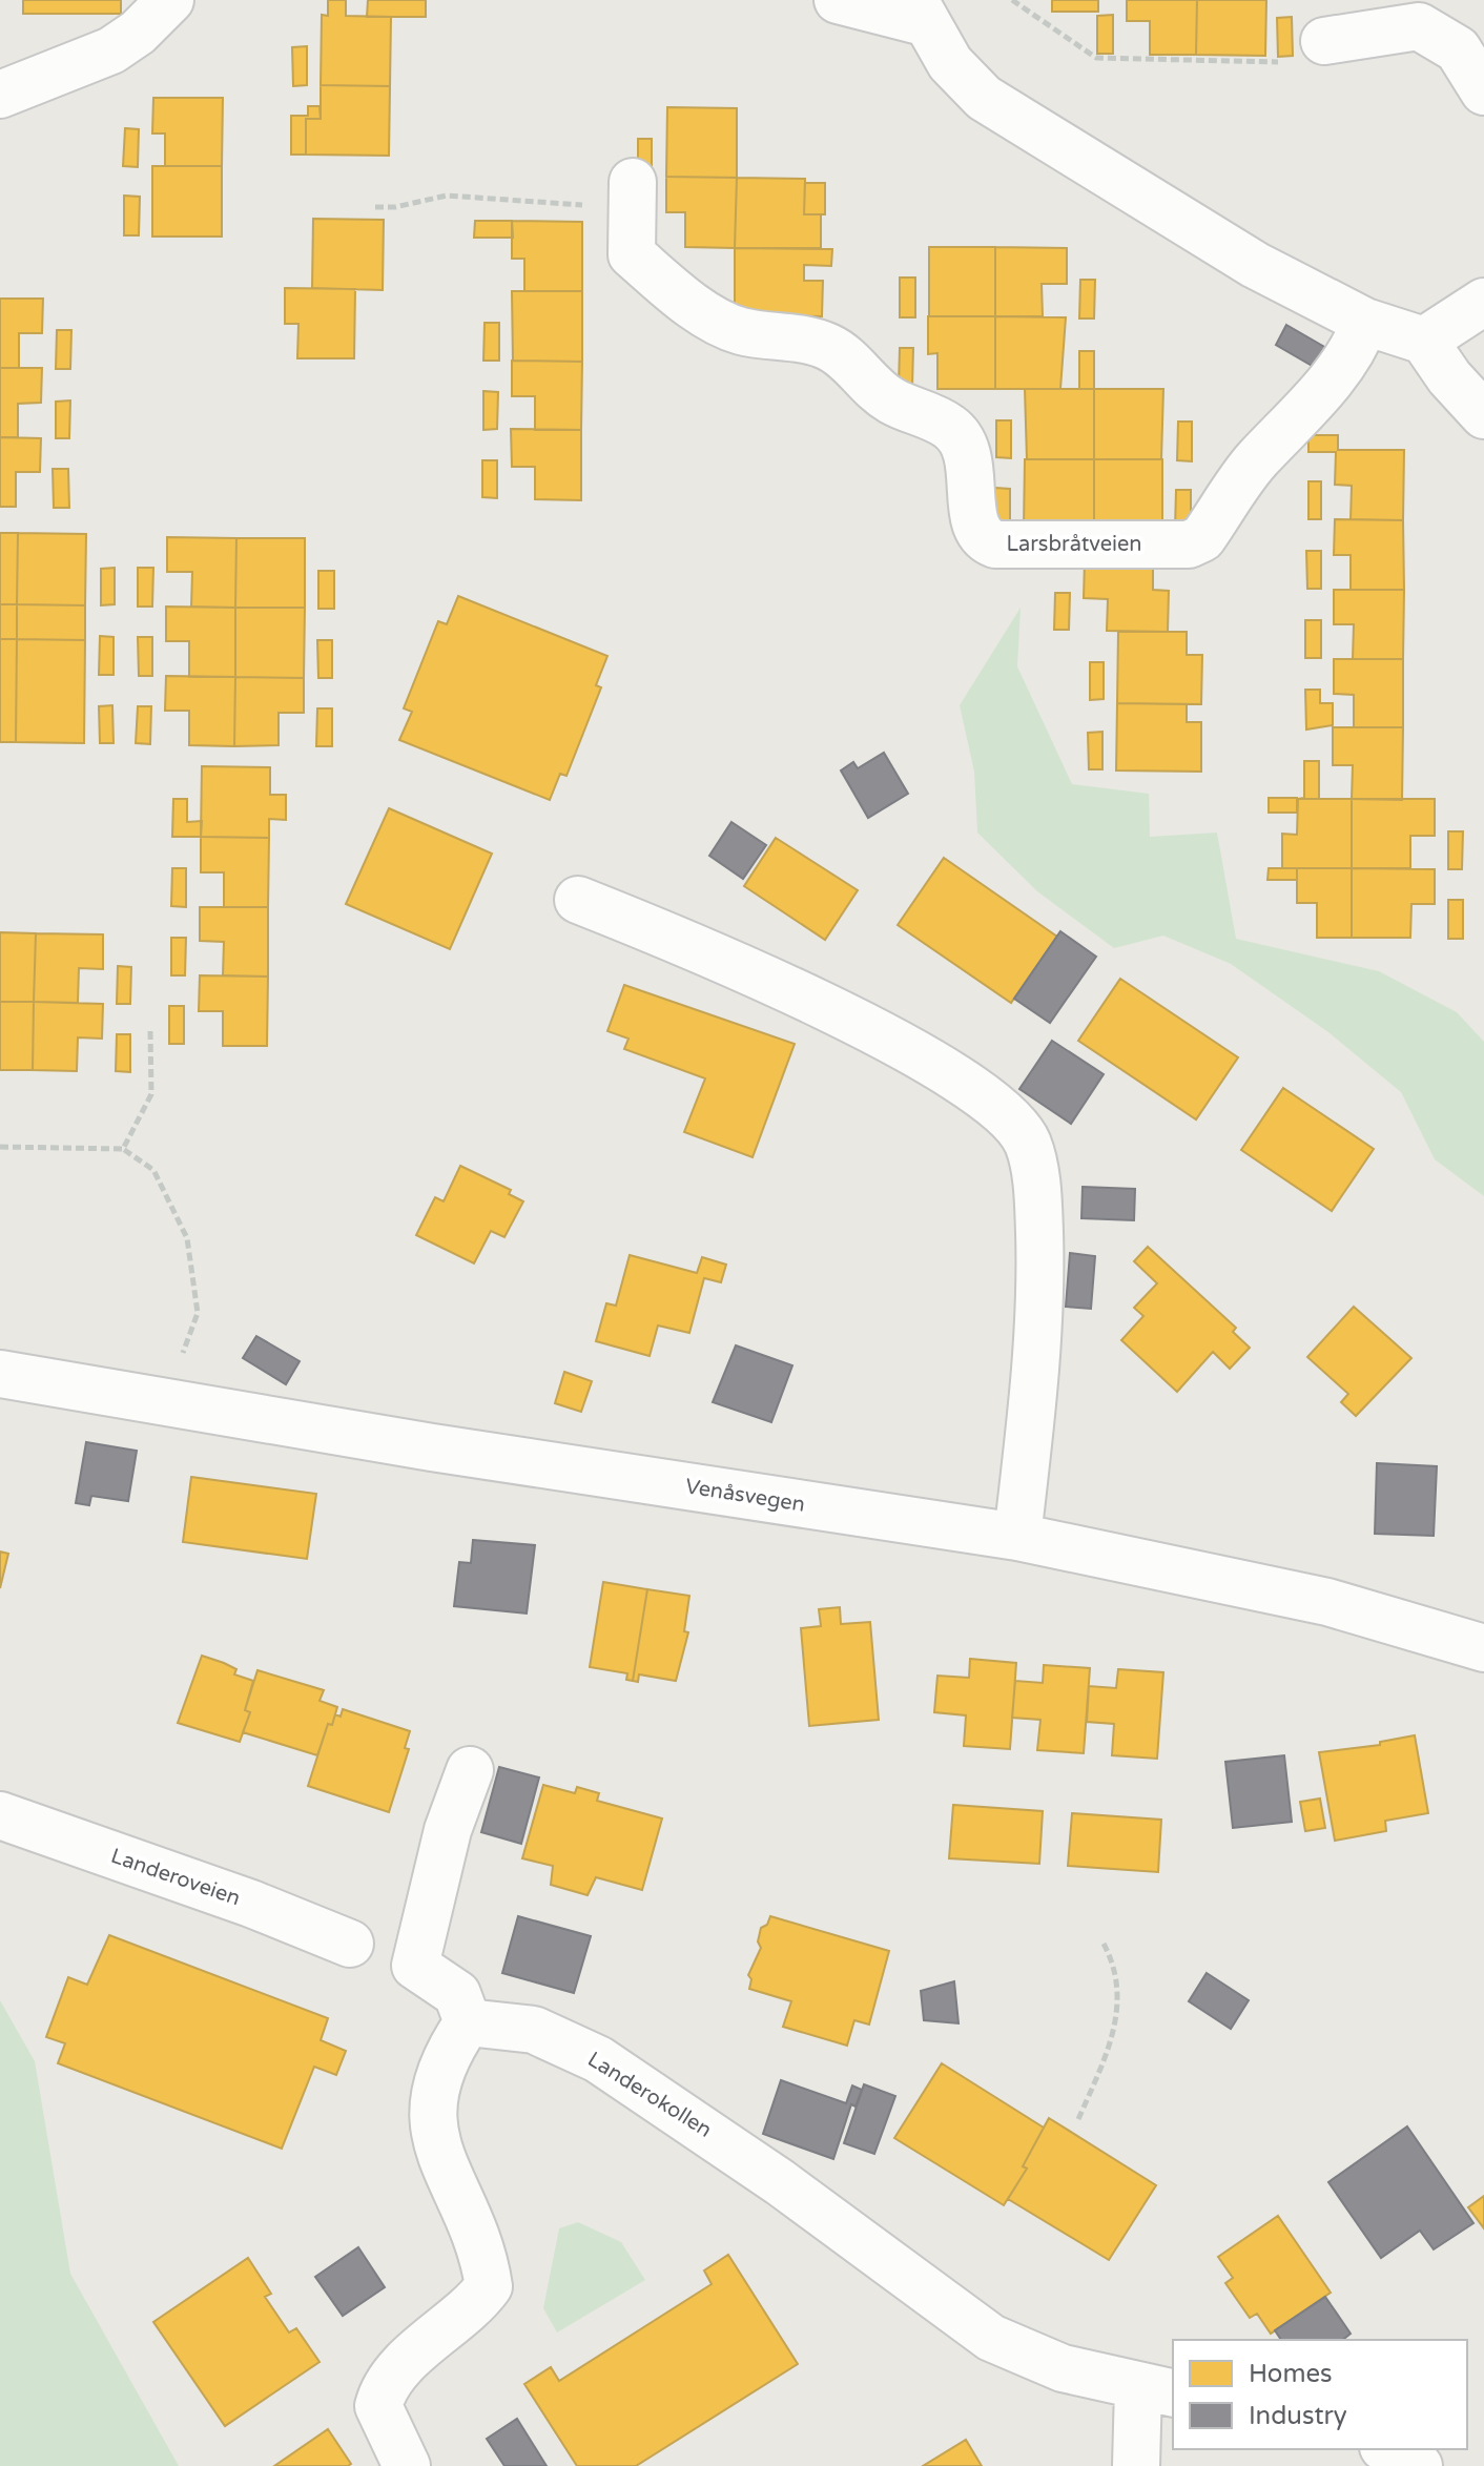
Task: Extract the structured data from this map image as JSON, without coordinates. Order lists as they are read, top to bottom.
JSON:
{
  "streets": {
    "street": [
      "Larsbråtveien",
      "Venåsvegen",
      "Landeroveien",
      "Landerokollen"
    ]
  },
  "legend": ["Homes", "Industry"]
}
